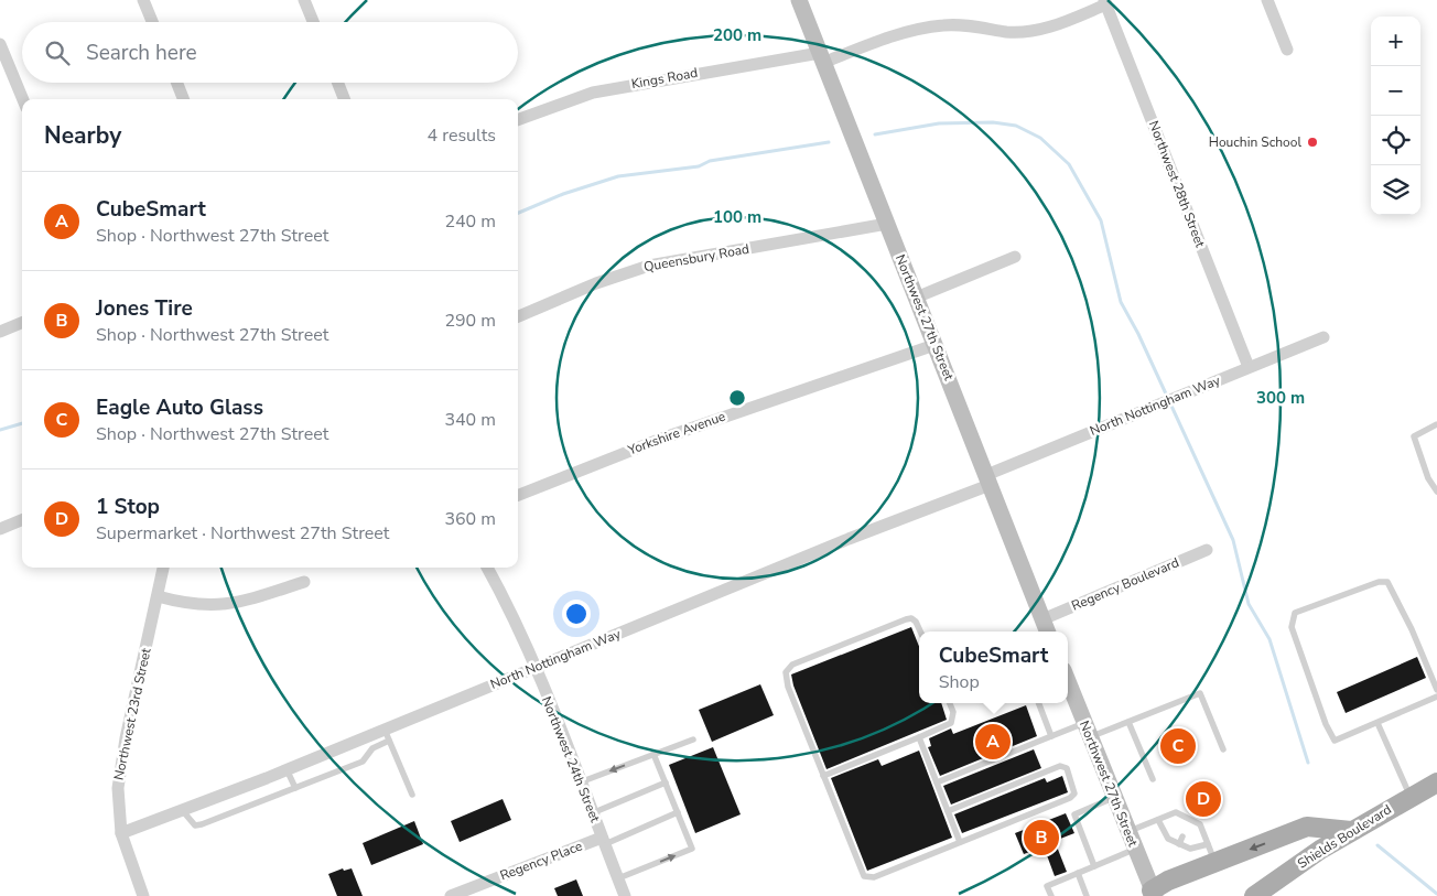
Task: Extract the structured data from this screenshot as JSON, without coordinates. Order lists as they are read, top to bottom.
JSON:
{
  "streets": {
    "main road": ["Northwest 27th Street", "Shields Boulevard"],
    "street": [
      "Kings Road",
      "Northwest 28th Street",
      "Queensbury Road",
      "North Nottingham Way",
      "Yorkshire Avenue",
      "Regency Boulevard",
      "Northwest 23rd Street",
      "Northwest 24th Street",
      "Regency Place"
    ]
  },
  "crossings": [
    ["Kings Road", "Northwest 28th Street"],
    ["Kings Road", "Northwest 27th Street"],
    ["Northwest 28th Street", "North Nottingham Way"],
    ["Queensbury Road", "Northwest 27th Street"],
    ["Northwest 27th Street", "North Nottingham Way"],
    ["Northwest 27th Street", "Yorkshire Avenue"],
    ["Northwest 27th Street", "Regency Boulevard"],
    ["North Nottingham Way", "Northwest 23rd Street"],
    ["North Nottingham Way", "Northwest 24th Street"],
    ["Northwest 24th Street", "Regency Place"]
  ],
  "places": ["Houchin School"],
  "page": {
    "map_buttons": ["+", "−"],
    "search": "Search here",
    "heading": ["Nearby", "4 results"],
    "list": [
      {
        "mark": "A",
        "name": "CubeSmart",
        "note": "Shop · Northwest 27th Street",
        "value": "240 m"
      },
      {
        "mark": "B",
        "name": "Jones Tire",
        "note": "Shop · Northwest 27th Street",
        "value": "290 m"
      },
      {
        "mark": "C",
        "name": "Eagle Auto Glass",
        "note": "Shop · Northwest 27th Street",
        "value": "340 m"
      },
      {
        "mark": "D",
        "name": "1 Stop",
        "note": "Supermarket · Northwest 27th Street",
        "value": "360 m"
      }
    ],
    "popup": ["CubeSmart", "Shop"],
    "pins": [
      "A",
      "C",
      "D",
      "B"
    ]
  },
  "rings": ["200 m", "100 m", "300 m"]
}
